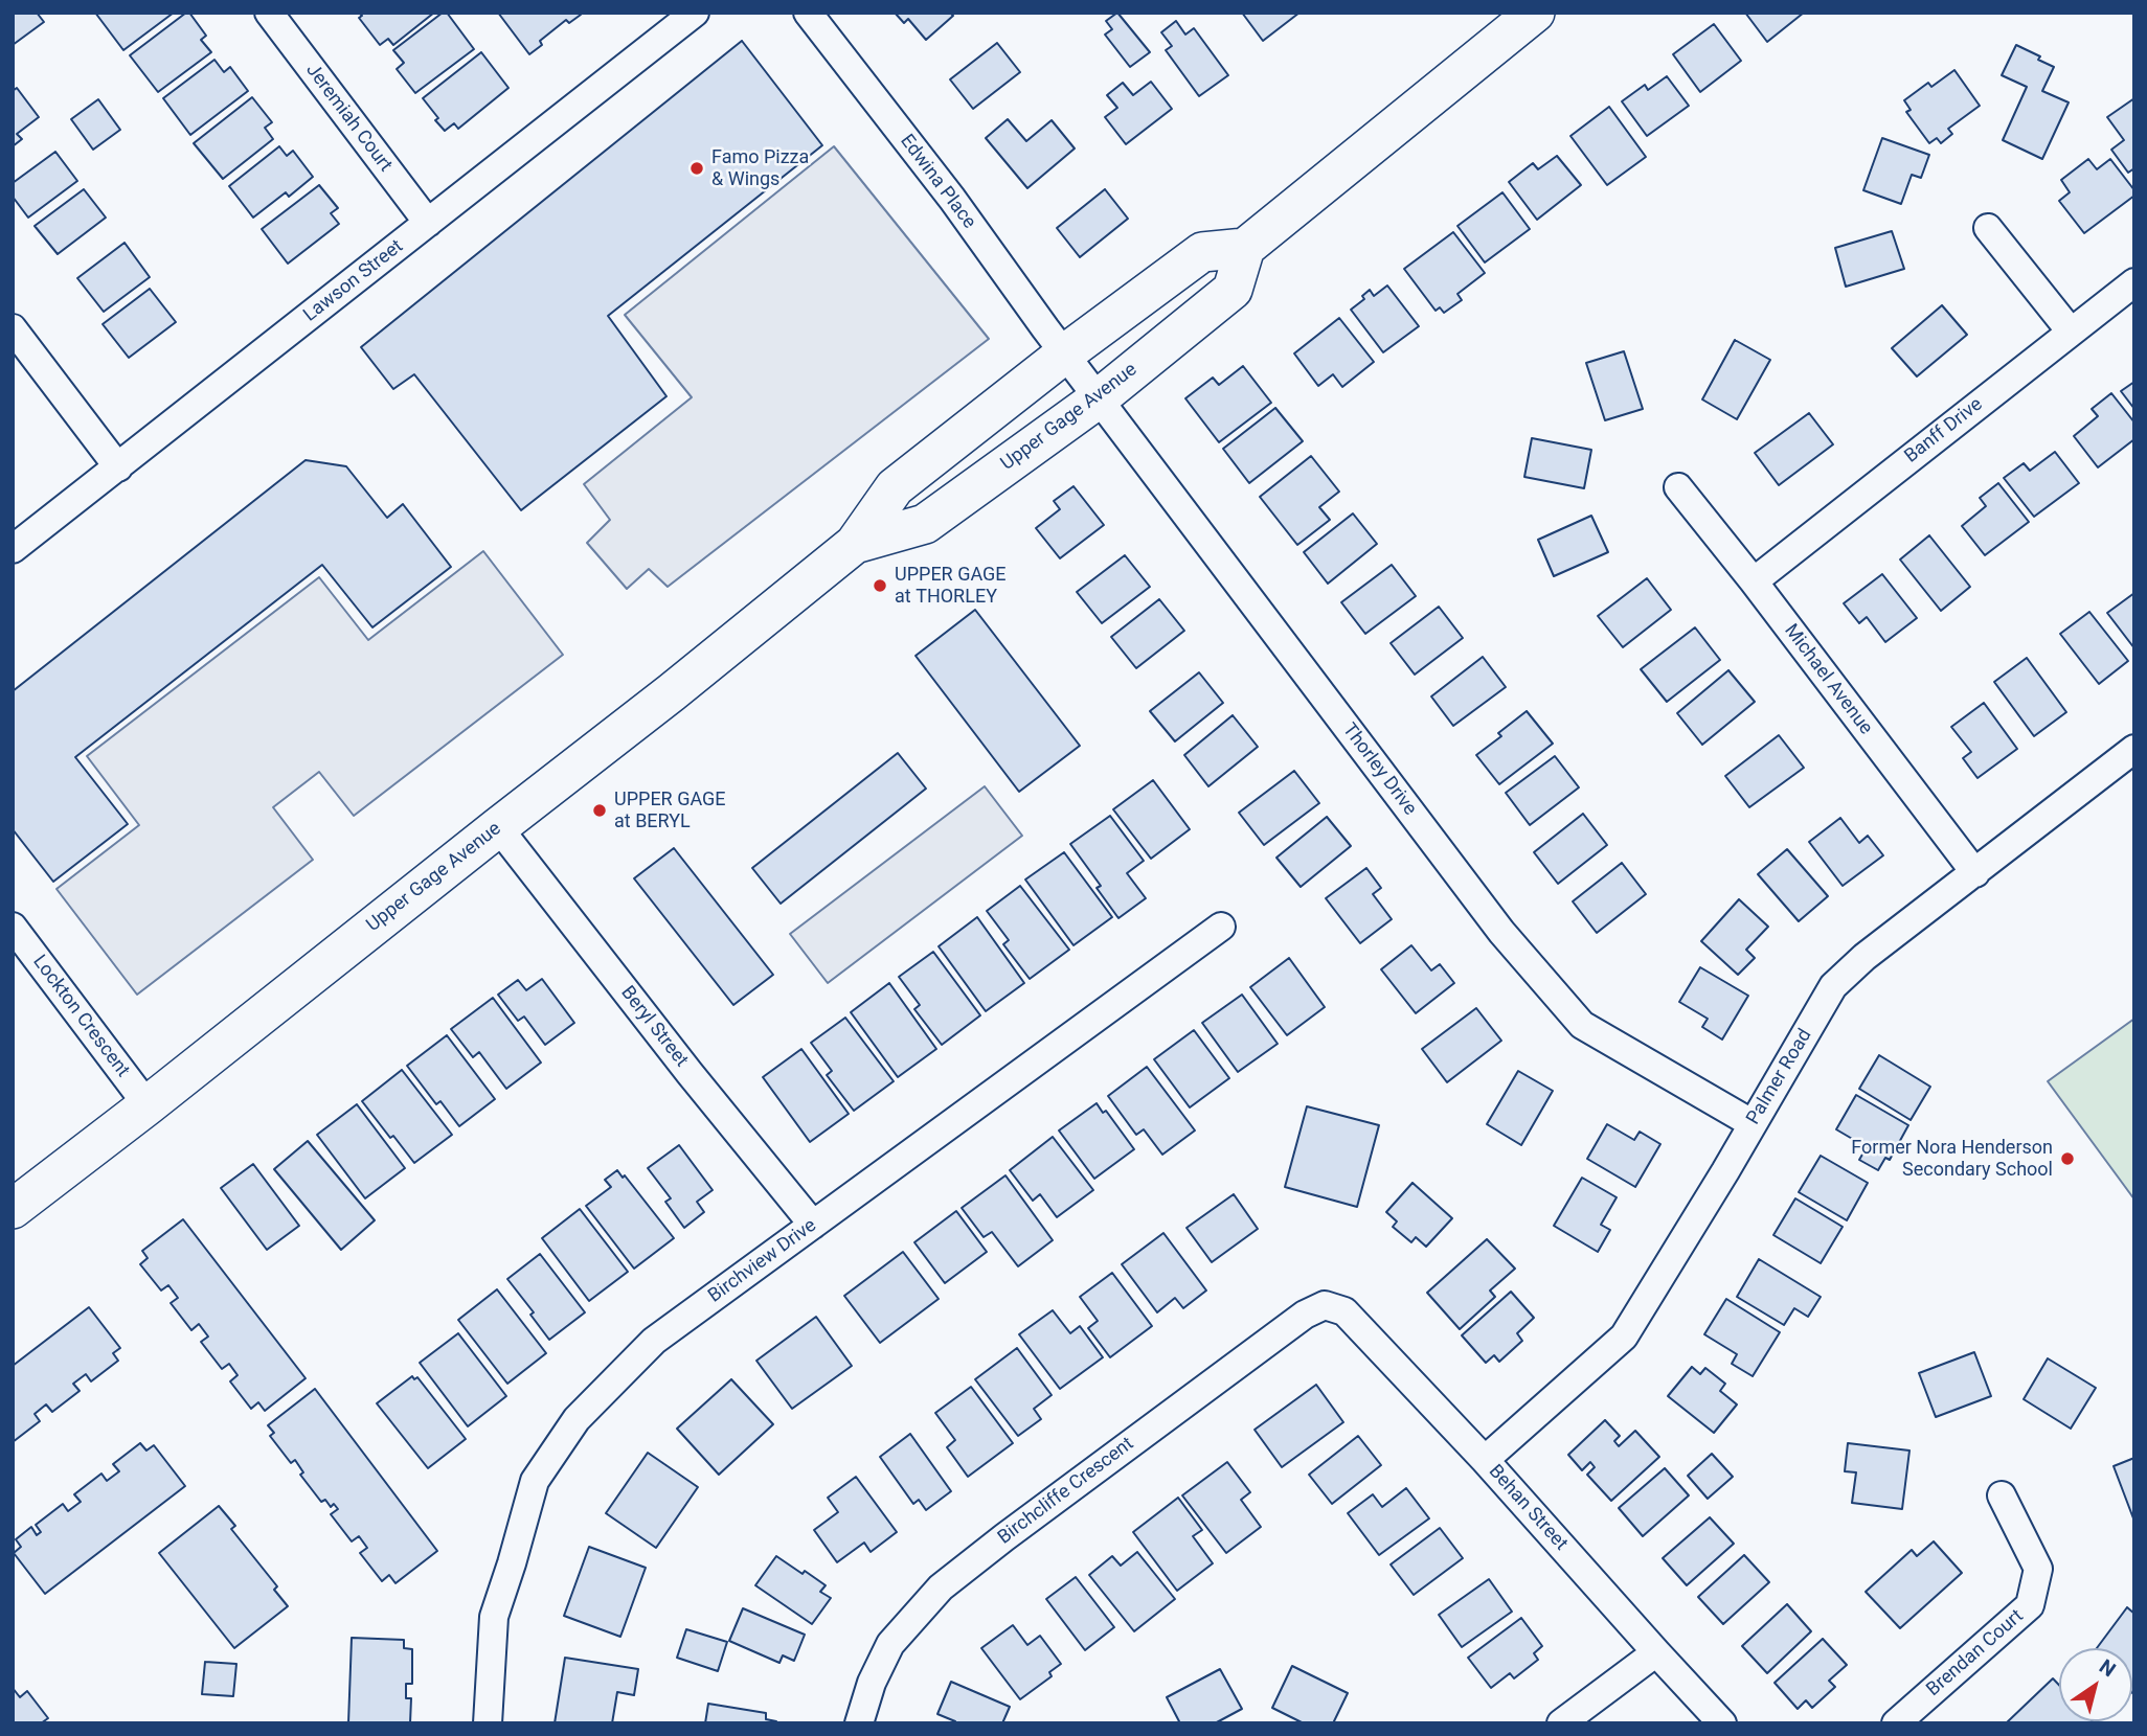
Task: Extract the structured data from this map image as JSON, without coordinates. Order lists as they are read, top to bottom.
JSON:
{
  "streets": {
    "main road": ["Upper Gage Avenue"],
    "street": [
      "Jeremiah Court",
      "Edwina Place",
      "Lawson Street",
      "Banff Drive",
      "Michael Avenue",
      "Thorley Drive",
      "Lockton Crescent",
      "Beryl Street",
      "Palmer Road",
      "Birchview Drive",
      "Birchcliffe Crescent",
      "Behan Street",
      "Brendan Court"
    ]
  },
  "crossings": [
    ["Jeremiah Court", "Lawson Street"],
    ["Edwina Place", "Upper Gage Avenue"],
    ["Edwina Place", "Thorley Drive"],
    ["Upper Gage Avenue", "Thorley Drive"],
    ["Upper Gage Avenue", "Lockton Crescent"],
    ["Upper Gage Avenue", "Beryl Street"],
    ["Banff Drive", "Michael Avenue"],
    ["Michael Avenue", "Palmer Road"],
    ["Thorley Drive", "Palmer Road"],
    ["Beryl Street", "Birchview Drive"],
    ["Palmer Road", "Behan Street"],
    ["Birchcliffe Crescent", "Behan Street"]
  ],
  "places": [
    "Famo Pizza & Wings",
    "UPPER GAGE at THORLEY",
    "UPPER GAGE at BERYL",
    "Former Nora Henderson Secondary School"
  ],
  "north": "top right"
}
